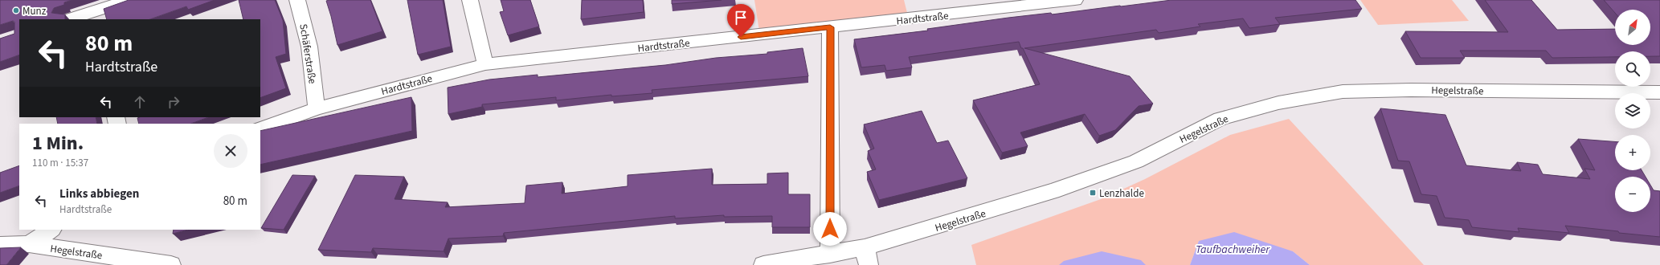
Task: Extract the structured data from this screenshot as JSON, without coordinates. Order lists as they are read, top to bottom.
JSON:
{
  "streets": {
    "street": ["Hardtstraße", "Schäferstraße", "Hegelstraße"]
  },
  "crossings": [
    ["Hardtstraße", "Schäferstraße"]
  ],
  "water": ["Taufbachweiher"],
  "places": {
    "other": ["Munz"],
    "transit": ["Lenzhalde"]
  },
  "north": "top right",
  "page": {
    "map_buttons": ["+", "−"],
    "turn": ["80 m", "Hardtstraße"],
    "heading": ["1 Min.", "110 m · 15:37"],
    "list": [
      {
        "name": "Links abbiegen",
        "note": "Hardtstraße",
        "value": "80 m"
      }
    ]
  }
}
